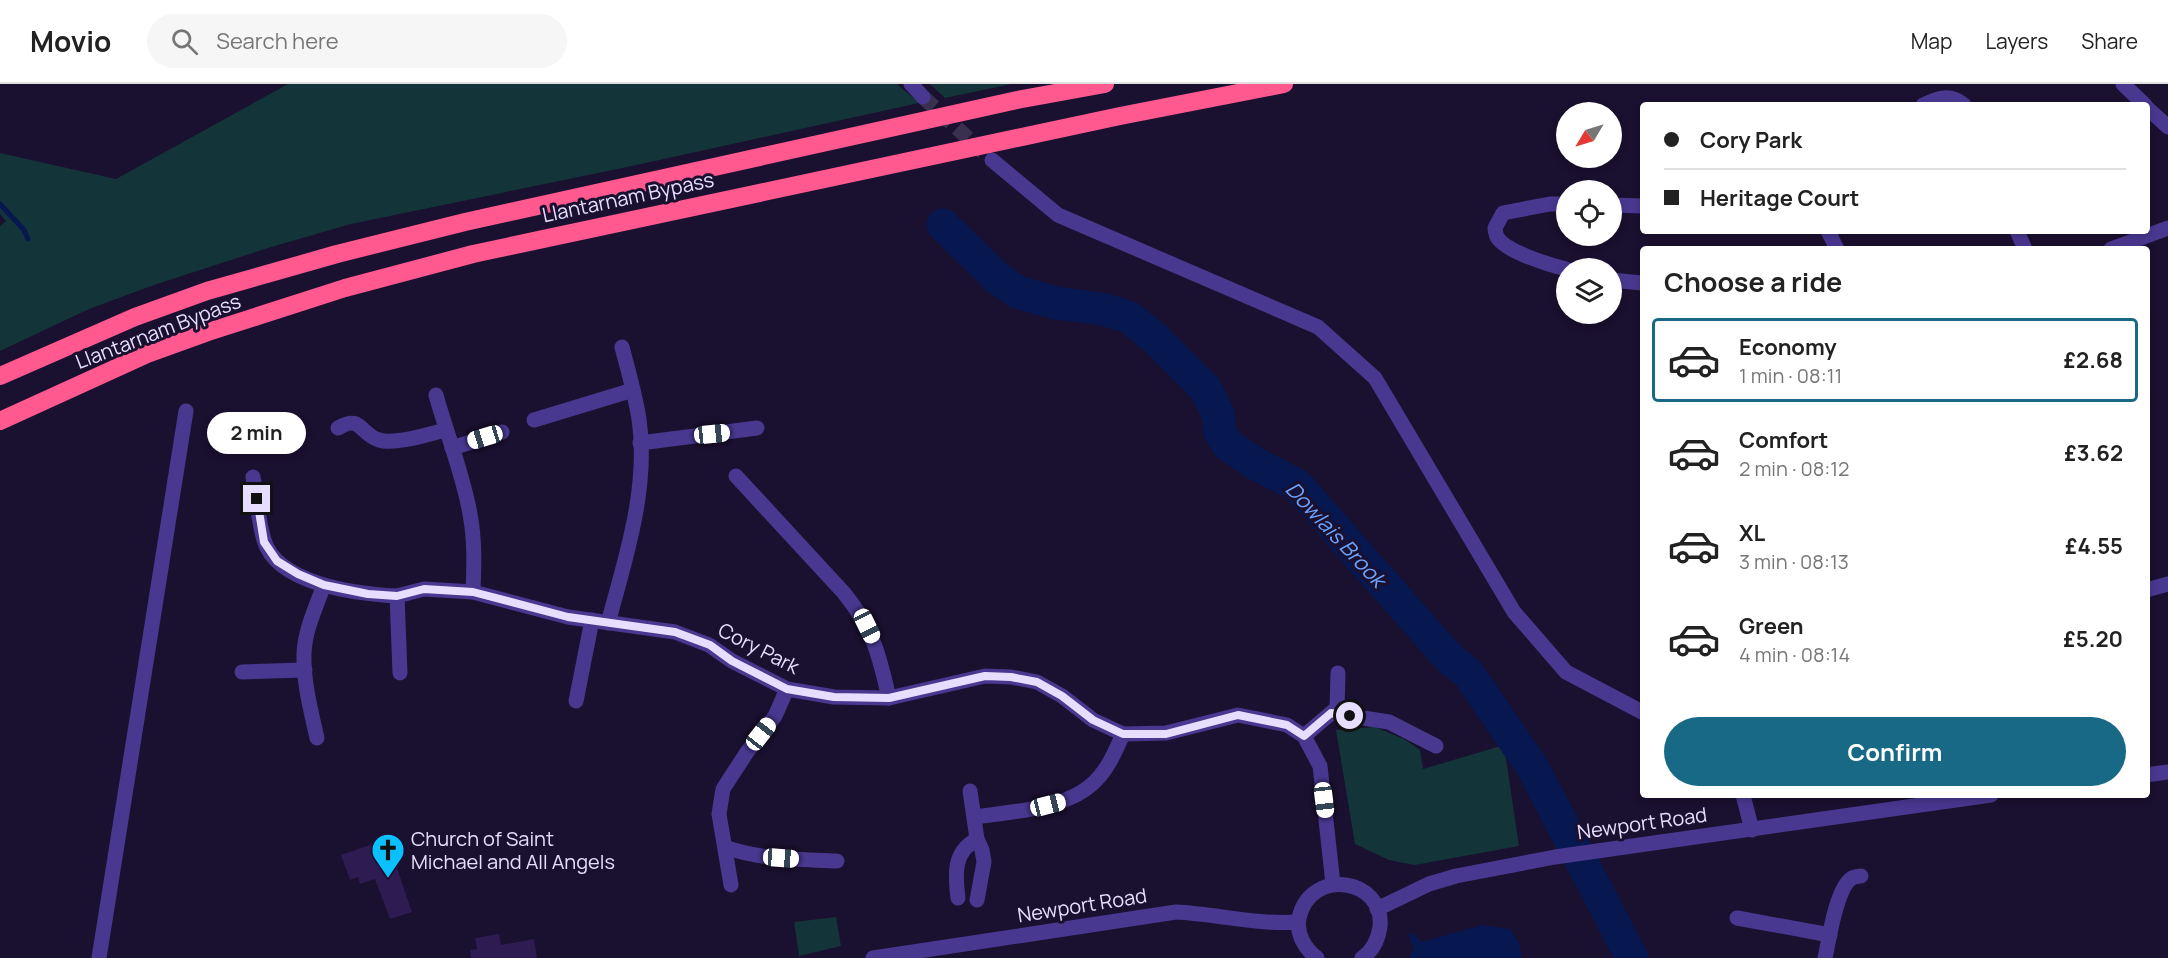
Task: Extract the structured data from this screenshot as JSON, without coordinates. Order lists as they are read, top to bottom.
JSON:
{
  "streets": {
    "highway": ["Llantarnam Bypass"],
    "street": ["Cory Park", "Newport Road"]
  },
  "water": ["Dowlais Brook"],
  "places": {
    "church": ["Church of Saint Michael and All Angels"]
  },
  "north": "bottom left",
  "page": {
    "header": "Movio",
    "search": "Search here",
    "nav": ["Map", "Layers", "Share"],
    "banner": ["Cory Park", "Heritage Court"],
    "heading": "Choose a ride",
    "list": [
      {
        "name": "Economy",
        "note": "1 min · 08:11",
        "value": "£2.68"
      },
      {
        "name": "Comfort",
        "note": "2 min · 08:12",
        "value": "£3.62"
      },
      {
        "name": "XL",
        "note": "3 min · 08:13",
        "value": "£4.55"
      },
      {
        "name": "Green",
        "note": "4 min · 08:14",
        "value": "£5.20"
      }
    ],
    "bubble": "2 min",
    "buttons": "Confirm"
  }
}
